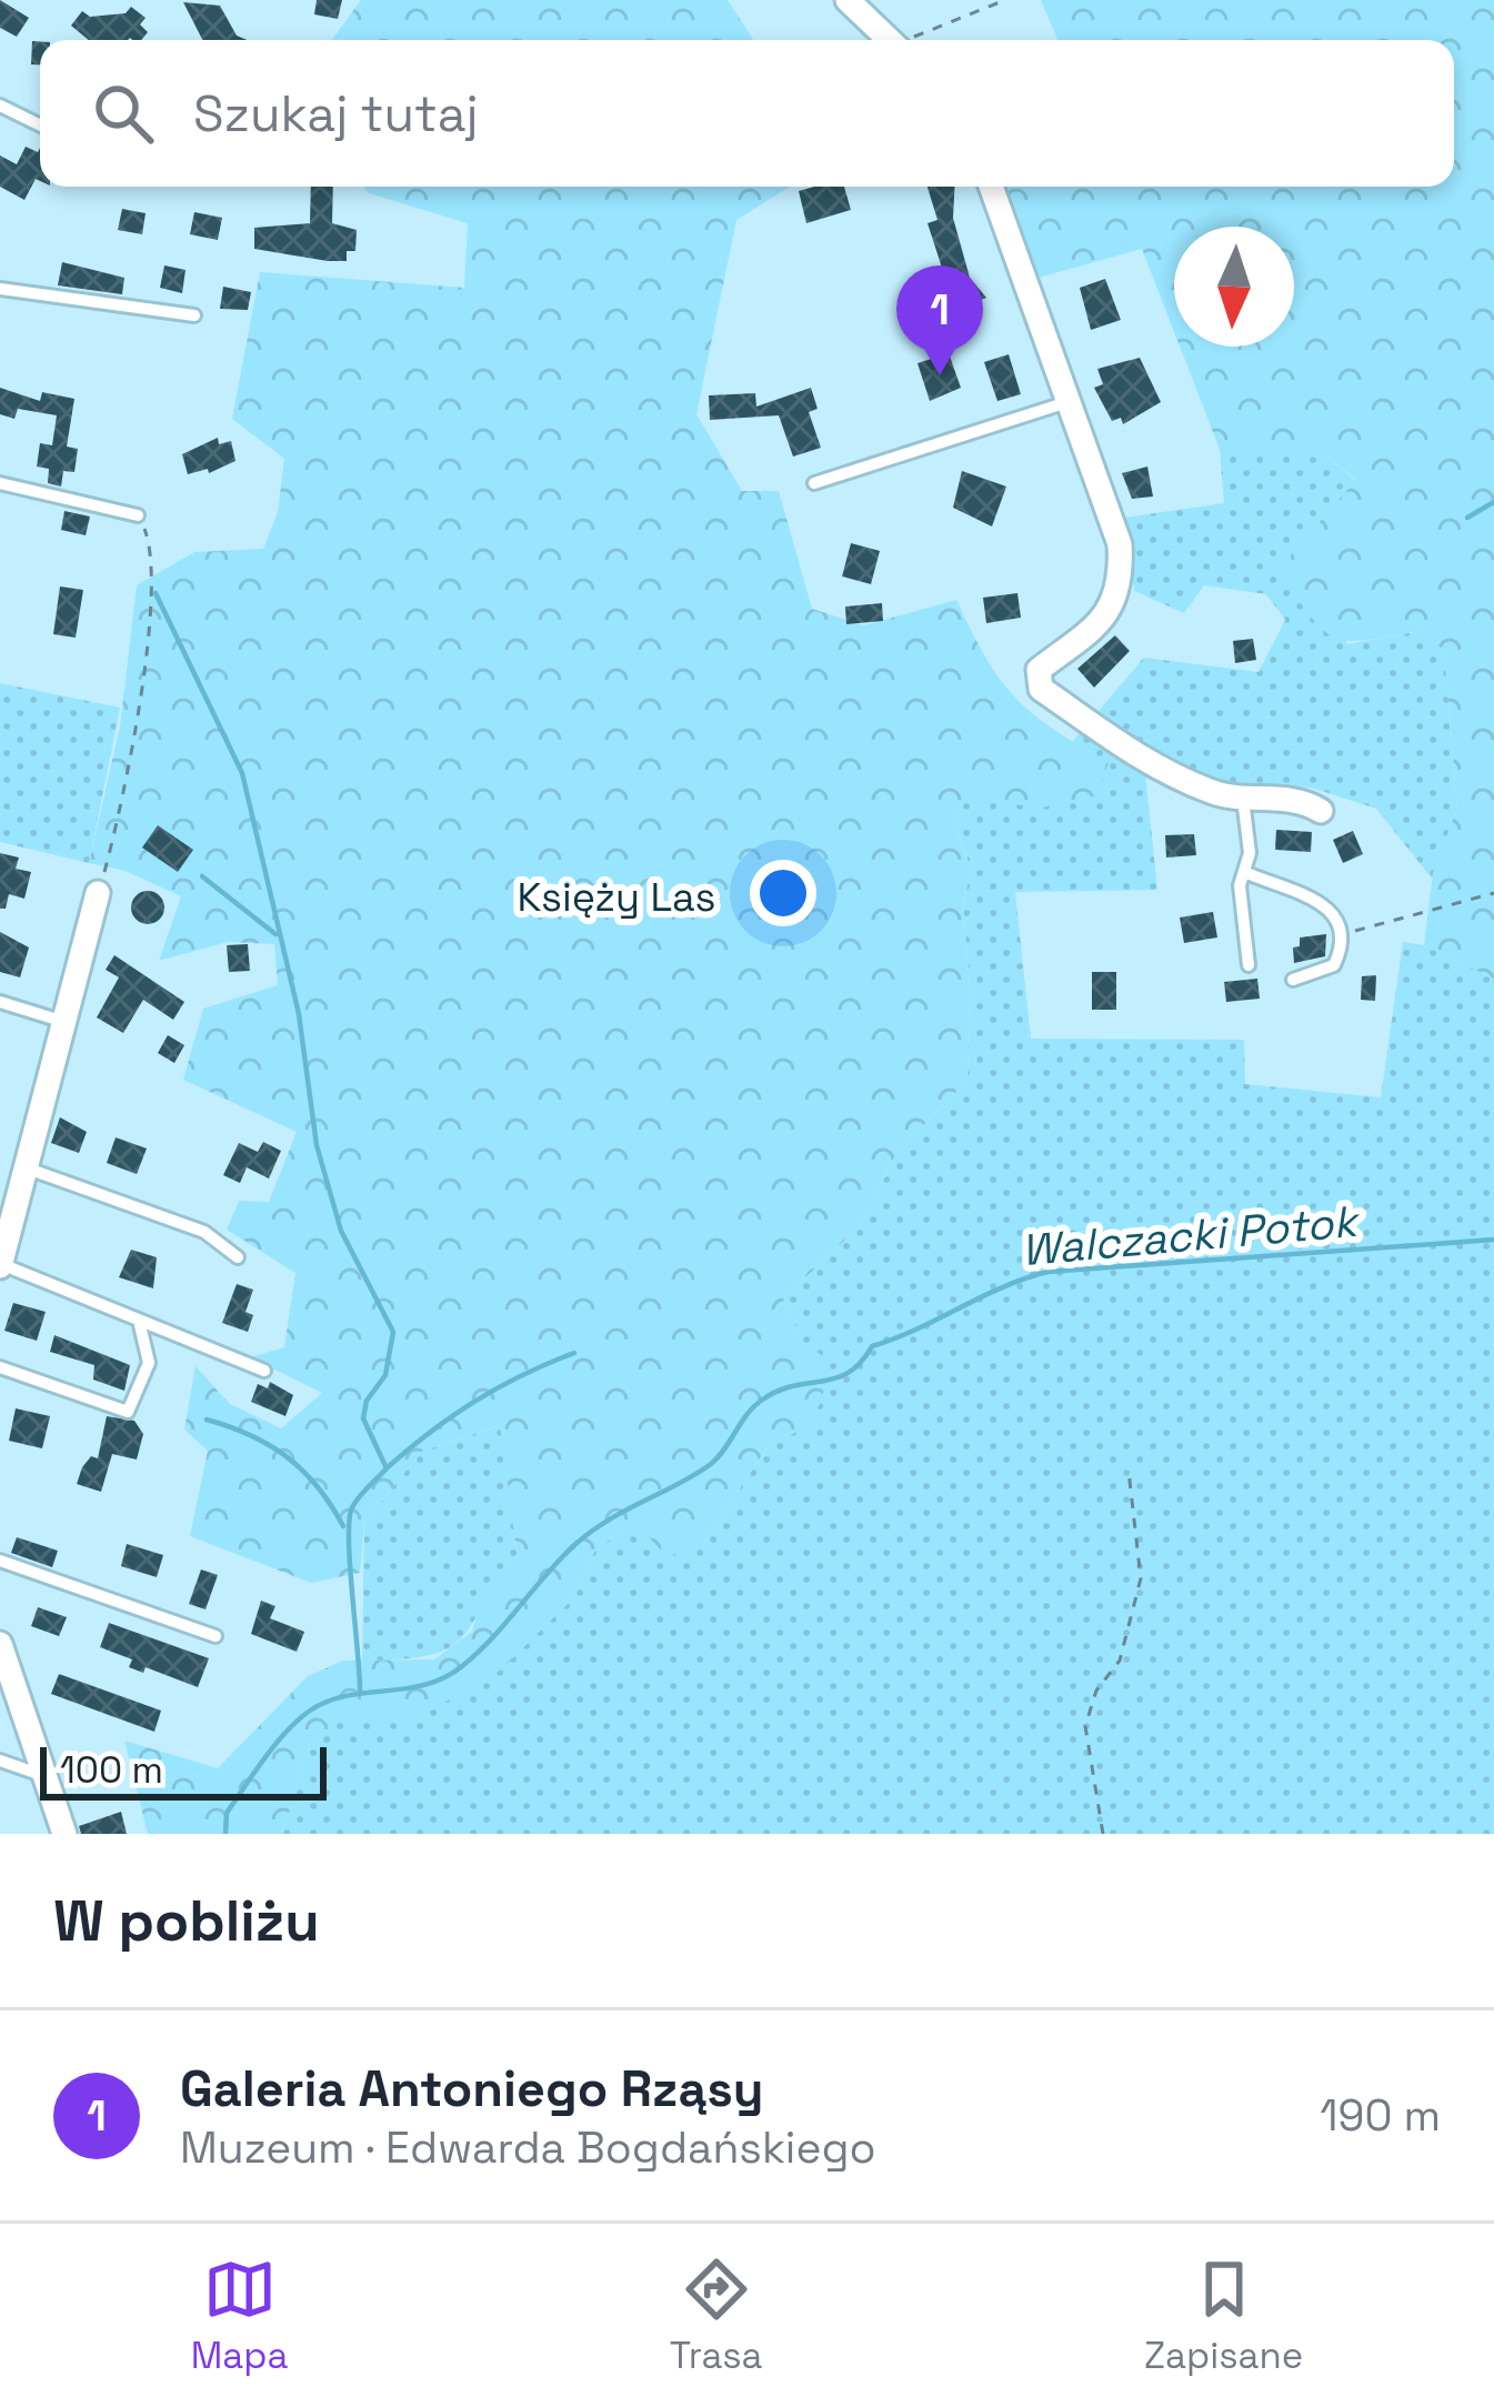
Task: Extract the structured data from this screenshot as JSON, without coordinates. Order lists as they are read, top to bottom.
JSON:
{
  "water": ["Walczacki Potok"],
  "parks": ["Księży Las"],
  "scale_bar": "100 m",
  "north": "bottom",
  "page": {
    "search": "Szukaj tutaj",
    "pins": "1",
    "scale": "100 m",
    "heading": "W pobliżu",
    "list": [
      {
        "mark": "1",
        "name": "Galeria Antoniego Rząsy",
        "note": "Muzeum · Edwarda Bogdańskiego",
        "value": "190 m"
      }
    ],
    "nav": ["Mapa", "Trasa", "Zapisane"]
  }
}
